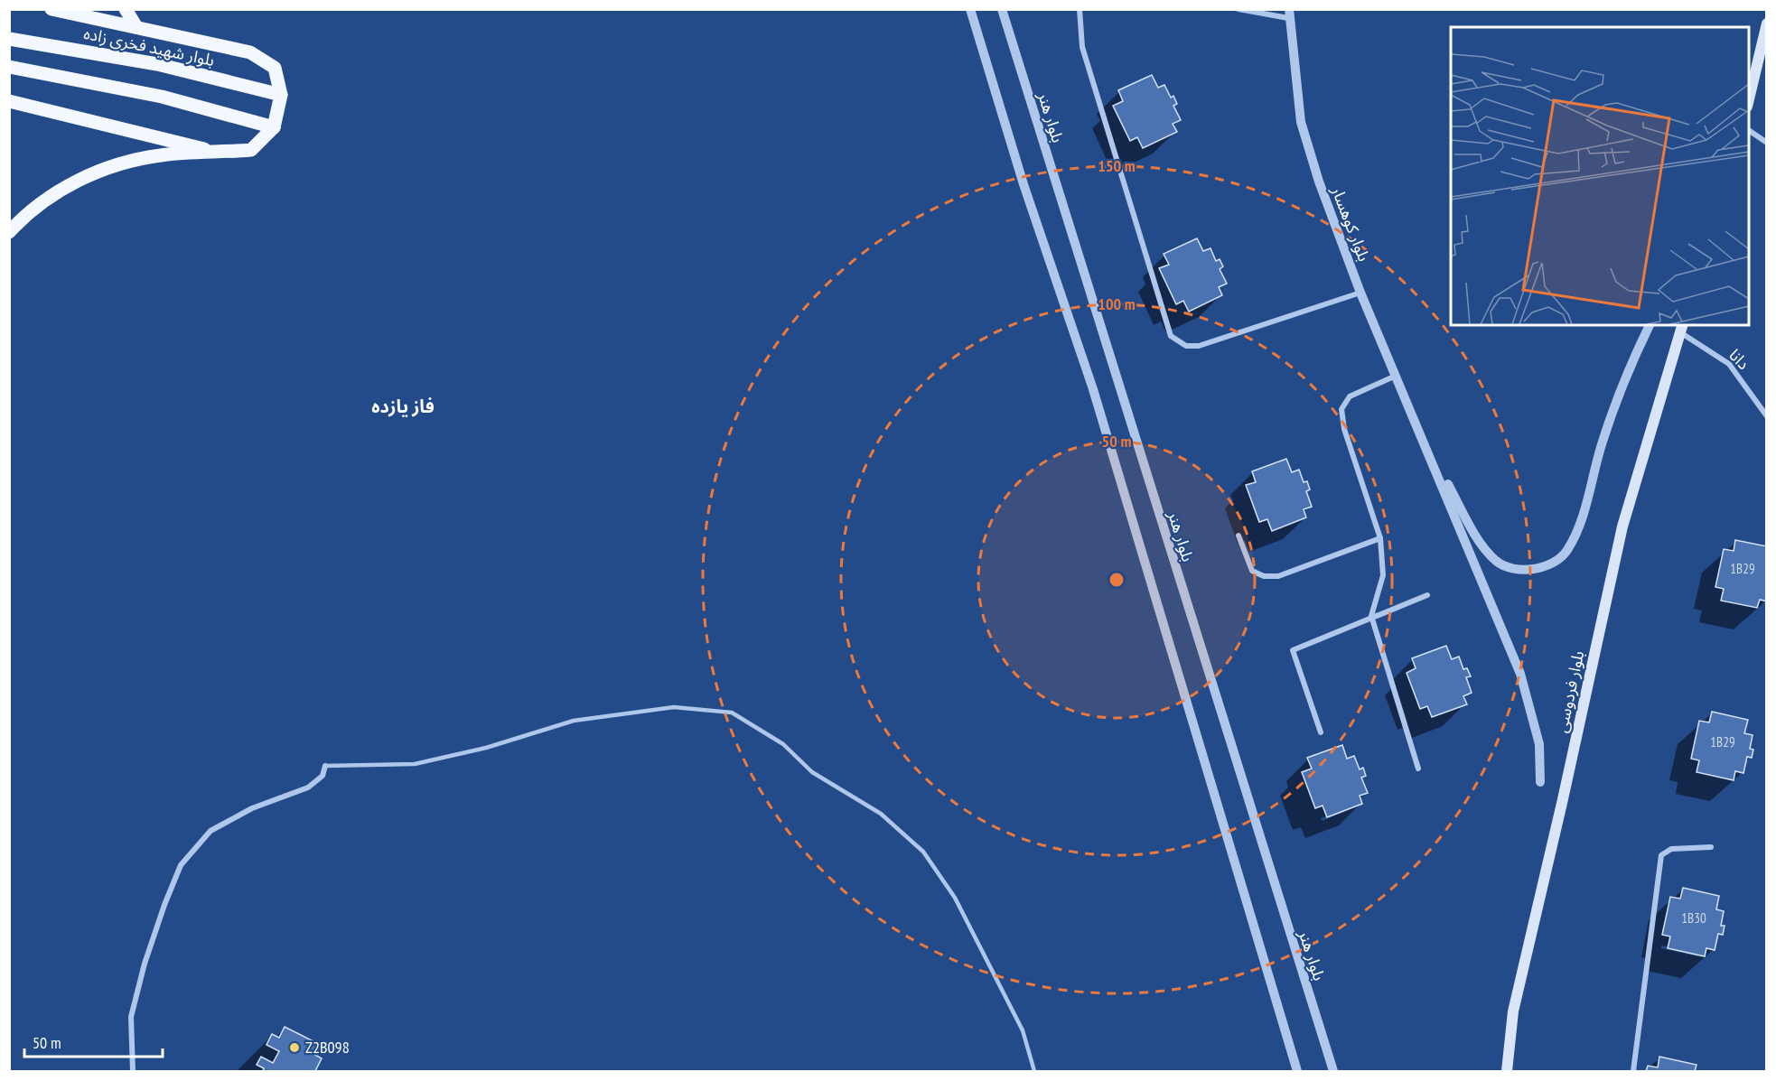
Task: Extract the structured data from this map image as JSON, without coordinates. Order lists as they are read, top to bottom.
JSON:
{
  "streets": {
    "main road": ["بلوار شهید فخری زاده", "بلوار فردوسی"],
    "street": ["بلوار هنر", "بلوار کوهسار", "دانا"]
  },
  "crossings": [
    ["دانا", "بلوار فردوسی"]
  ],
  "districts": ["فاز یازده"],
  "places": ["Z2B098"],
  "house_numbers": ["1B29", "1B29", "1B30"],
  "scale_bar": "50 m",
  "rings": ["150 m", "100 m", "50 m"]
}
